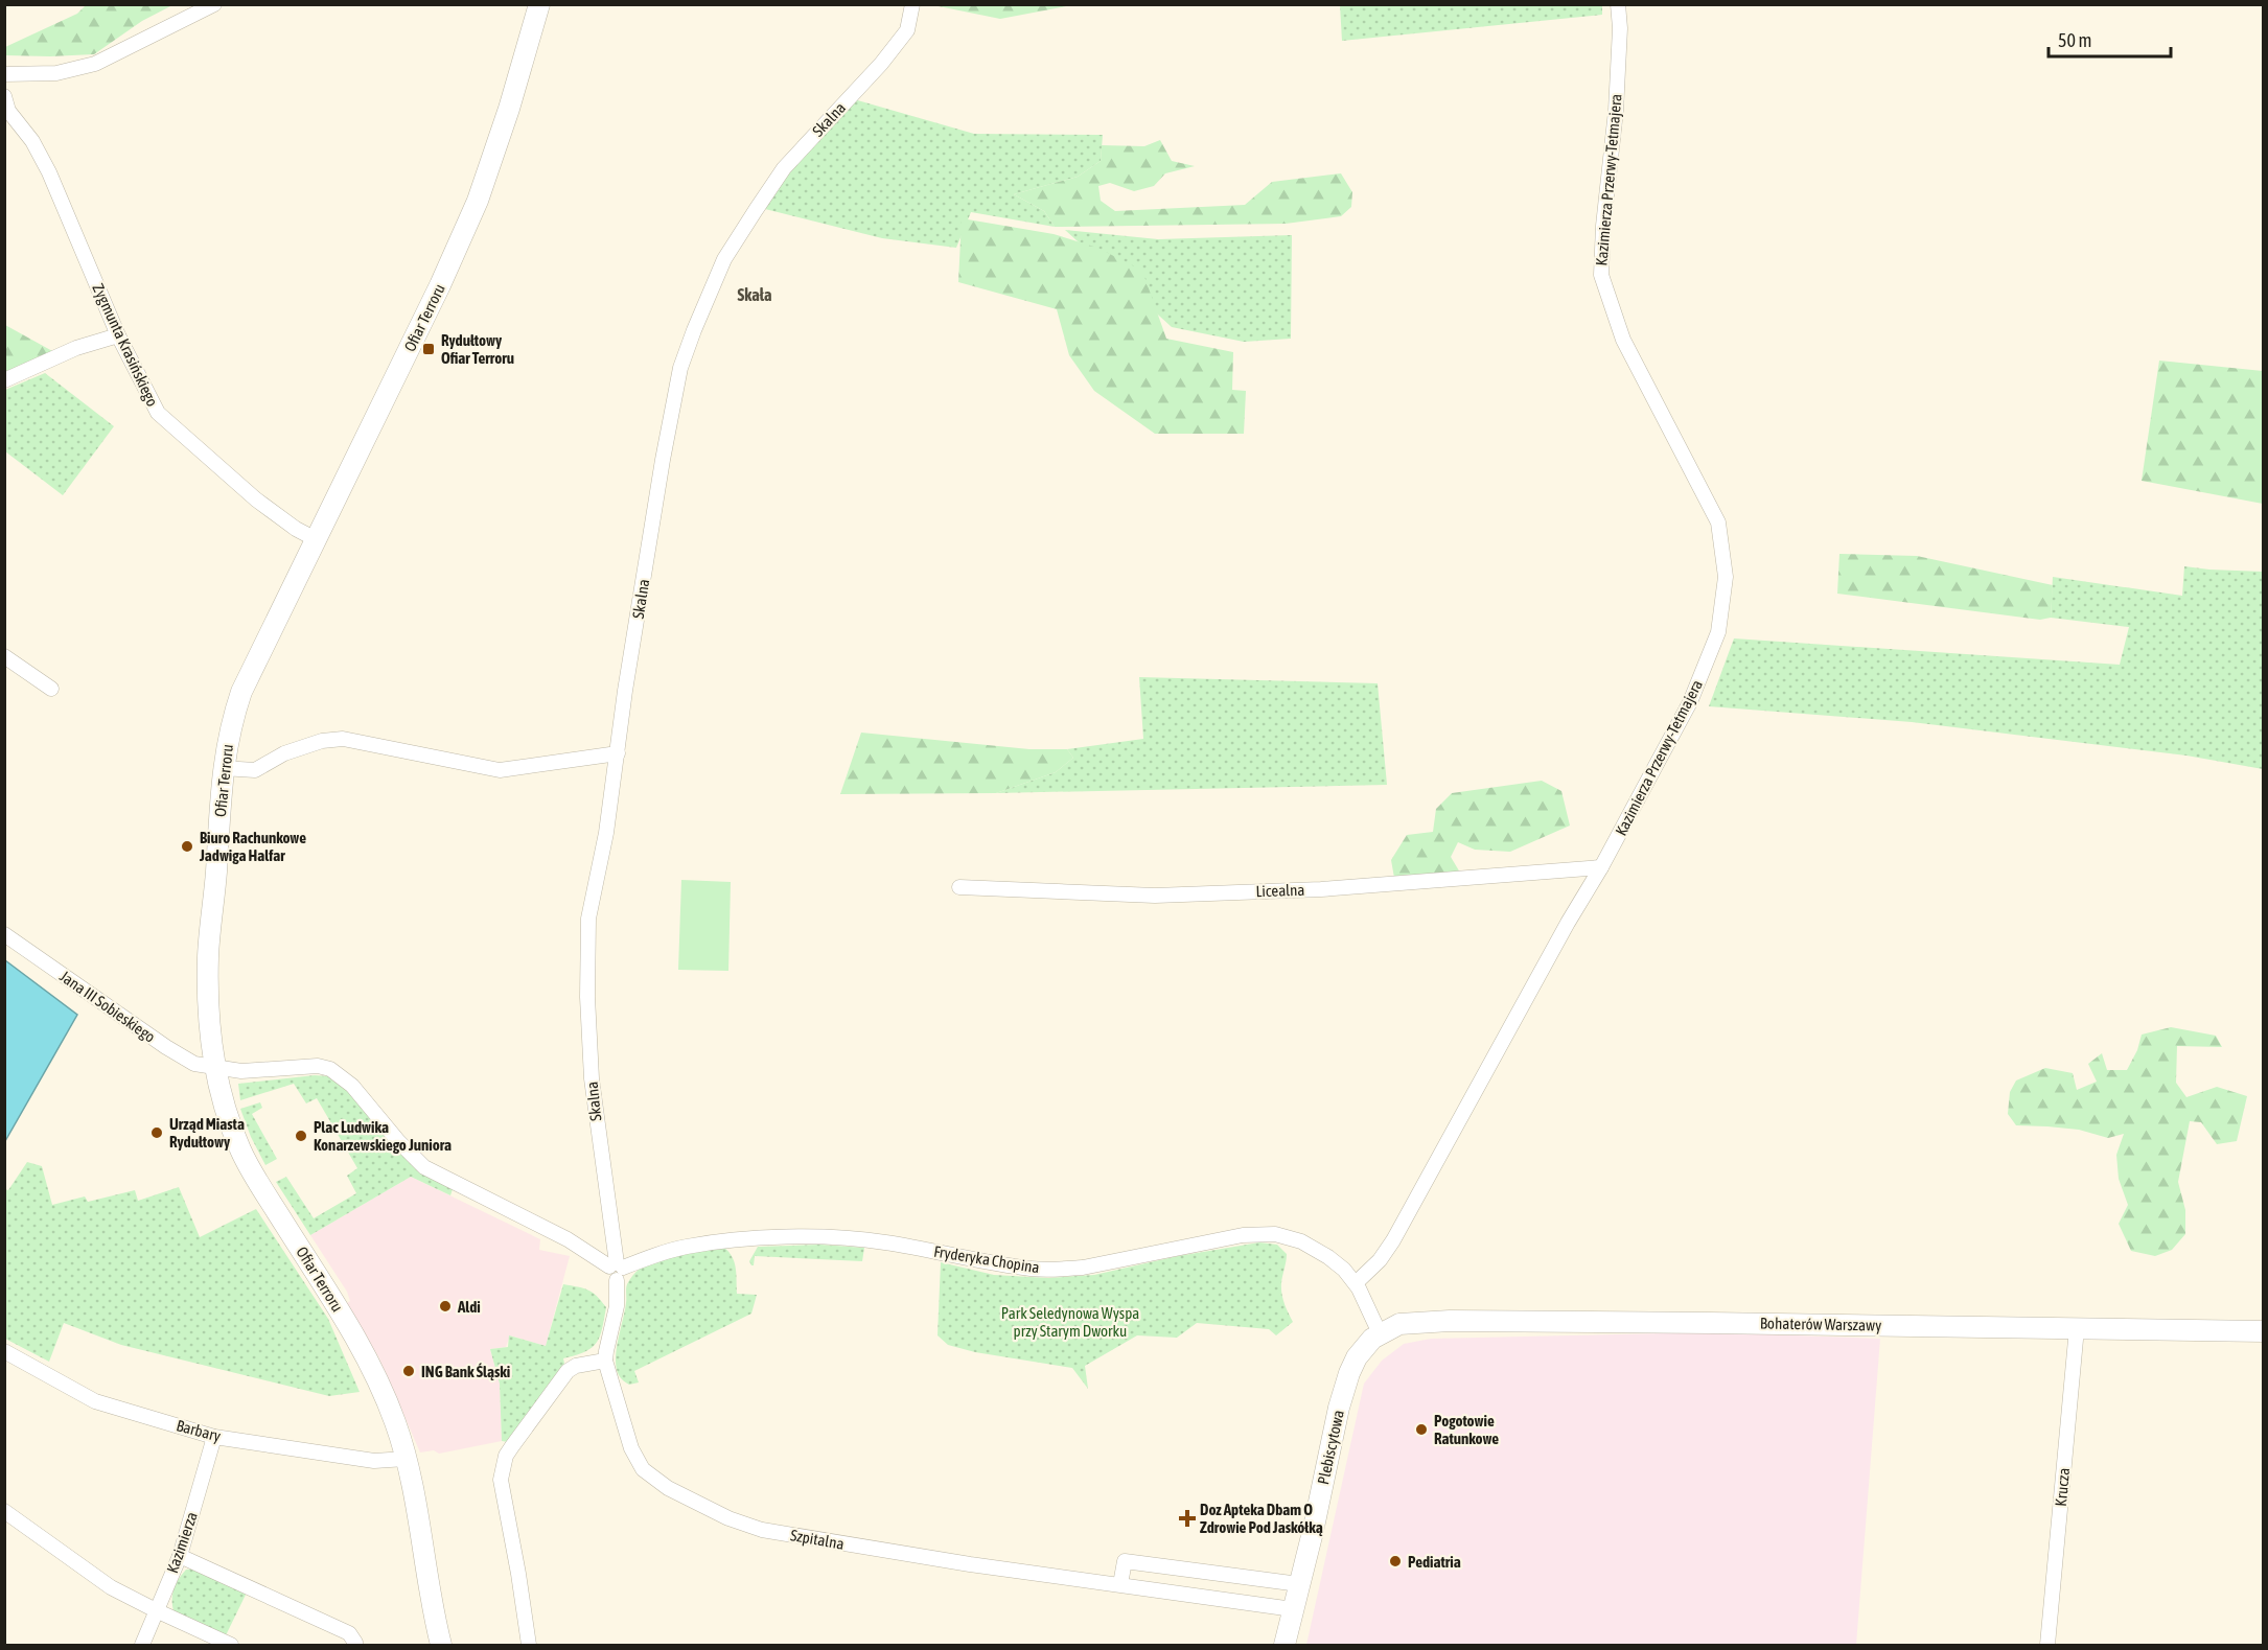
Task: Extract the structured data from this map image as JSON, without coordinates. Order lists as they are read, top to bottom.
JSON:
{
  "streets": {
    "street": [
      "Skalna",
      "Kazimierza Przerwy-Tetmajera",
      "Ofiar Terroru",
      "Zygmunta Krasińskiego",
      "Licealna",
      "Jana III Sobieskiego",
      "Fryderyka Chopina",
      "Bohaterów Warszawy",
      "Barbary",
      "Plebiscytowa",
      "Krucza",
      "Szpitalna",
      "Kazimierza"
    ]
  },
  "crossings": [
    ["Skalna", "Fryderyka Chopina"],
    ["Skalna", "Szpitalna"],
    ["Kazimierza Przerwy-Tetmajera", "Licealna"],
    ["Kazimierza Przerwy-Tetmajera", "Fryderyka Chopina"],
    ["Ofiar Terroru", "Zygmunta Krasińskiego"],
    ["Ofiar Terroru", "Jana III Sobieskiego"],
    ["Ofiar Terroru", "Barbary"],
    ["Fryderyka Chopina", "Bohaterów Warszawy"],
    ["Fryderyka Chopina", "Plebiscytowa"],
    ["Fryderyka Chopina", "Szpitalna"],
    ["Bohaterów Warszawy", "Plebiscytowa"],
    ["Bohaterów Warszawy", "Krucza"],
    ["Barbary", "Kazimierza"],
    ["Plebiscytowa", "Szpitalna"]
  ],
  "districts": ["Skała"],
  "parks": ["Park Seledynowa Wyspa przy Starym Dworku"],
  "places": {
    "transit": ["Rydułtowy Ofiar Terroru"],
    "other": [
      "Biuro Rachunkowe Jadwiga Halfar",
      "Urząd Miasta Rydułtowy",
      "Plac Ludwika Konarzewskiego Juniora",
      "Aldi",
      "ING Bank Śląski",
      "Pogotowie Ratunkowe",
      "Pediatria"
    ],
    "health": ["Doz Apteka Dbam O Zdrowie Pod Jaskółką"]
  },
  "scale_bar": "50 m"
}
